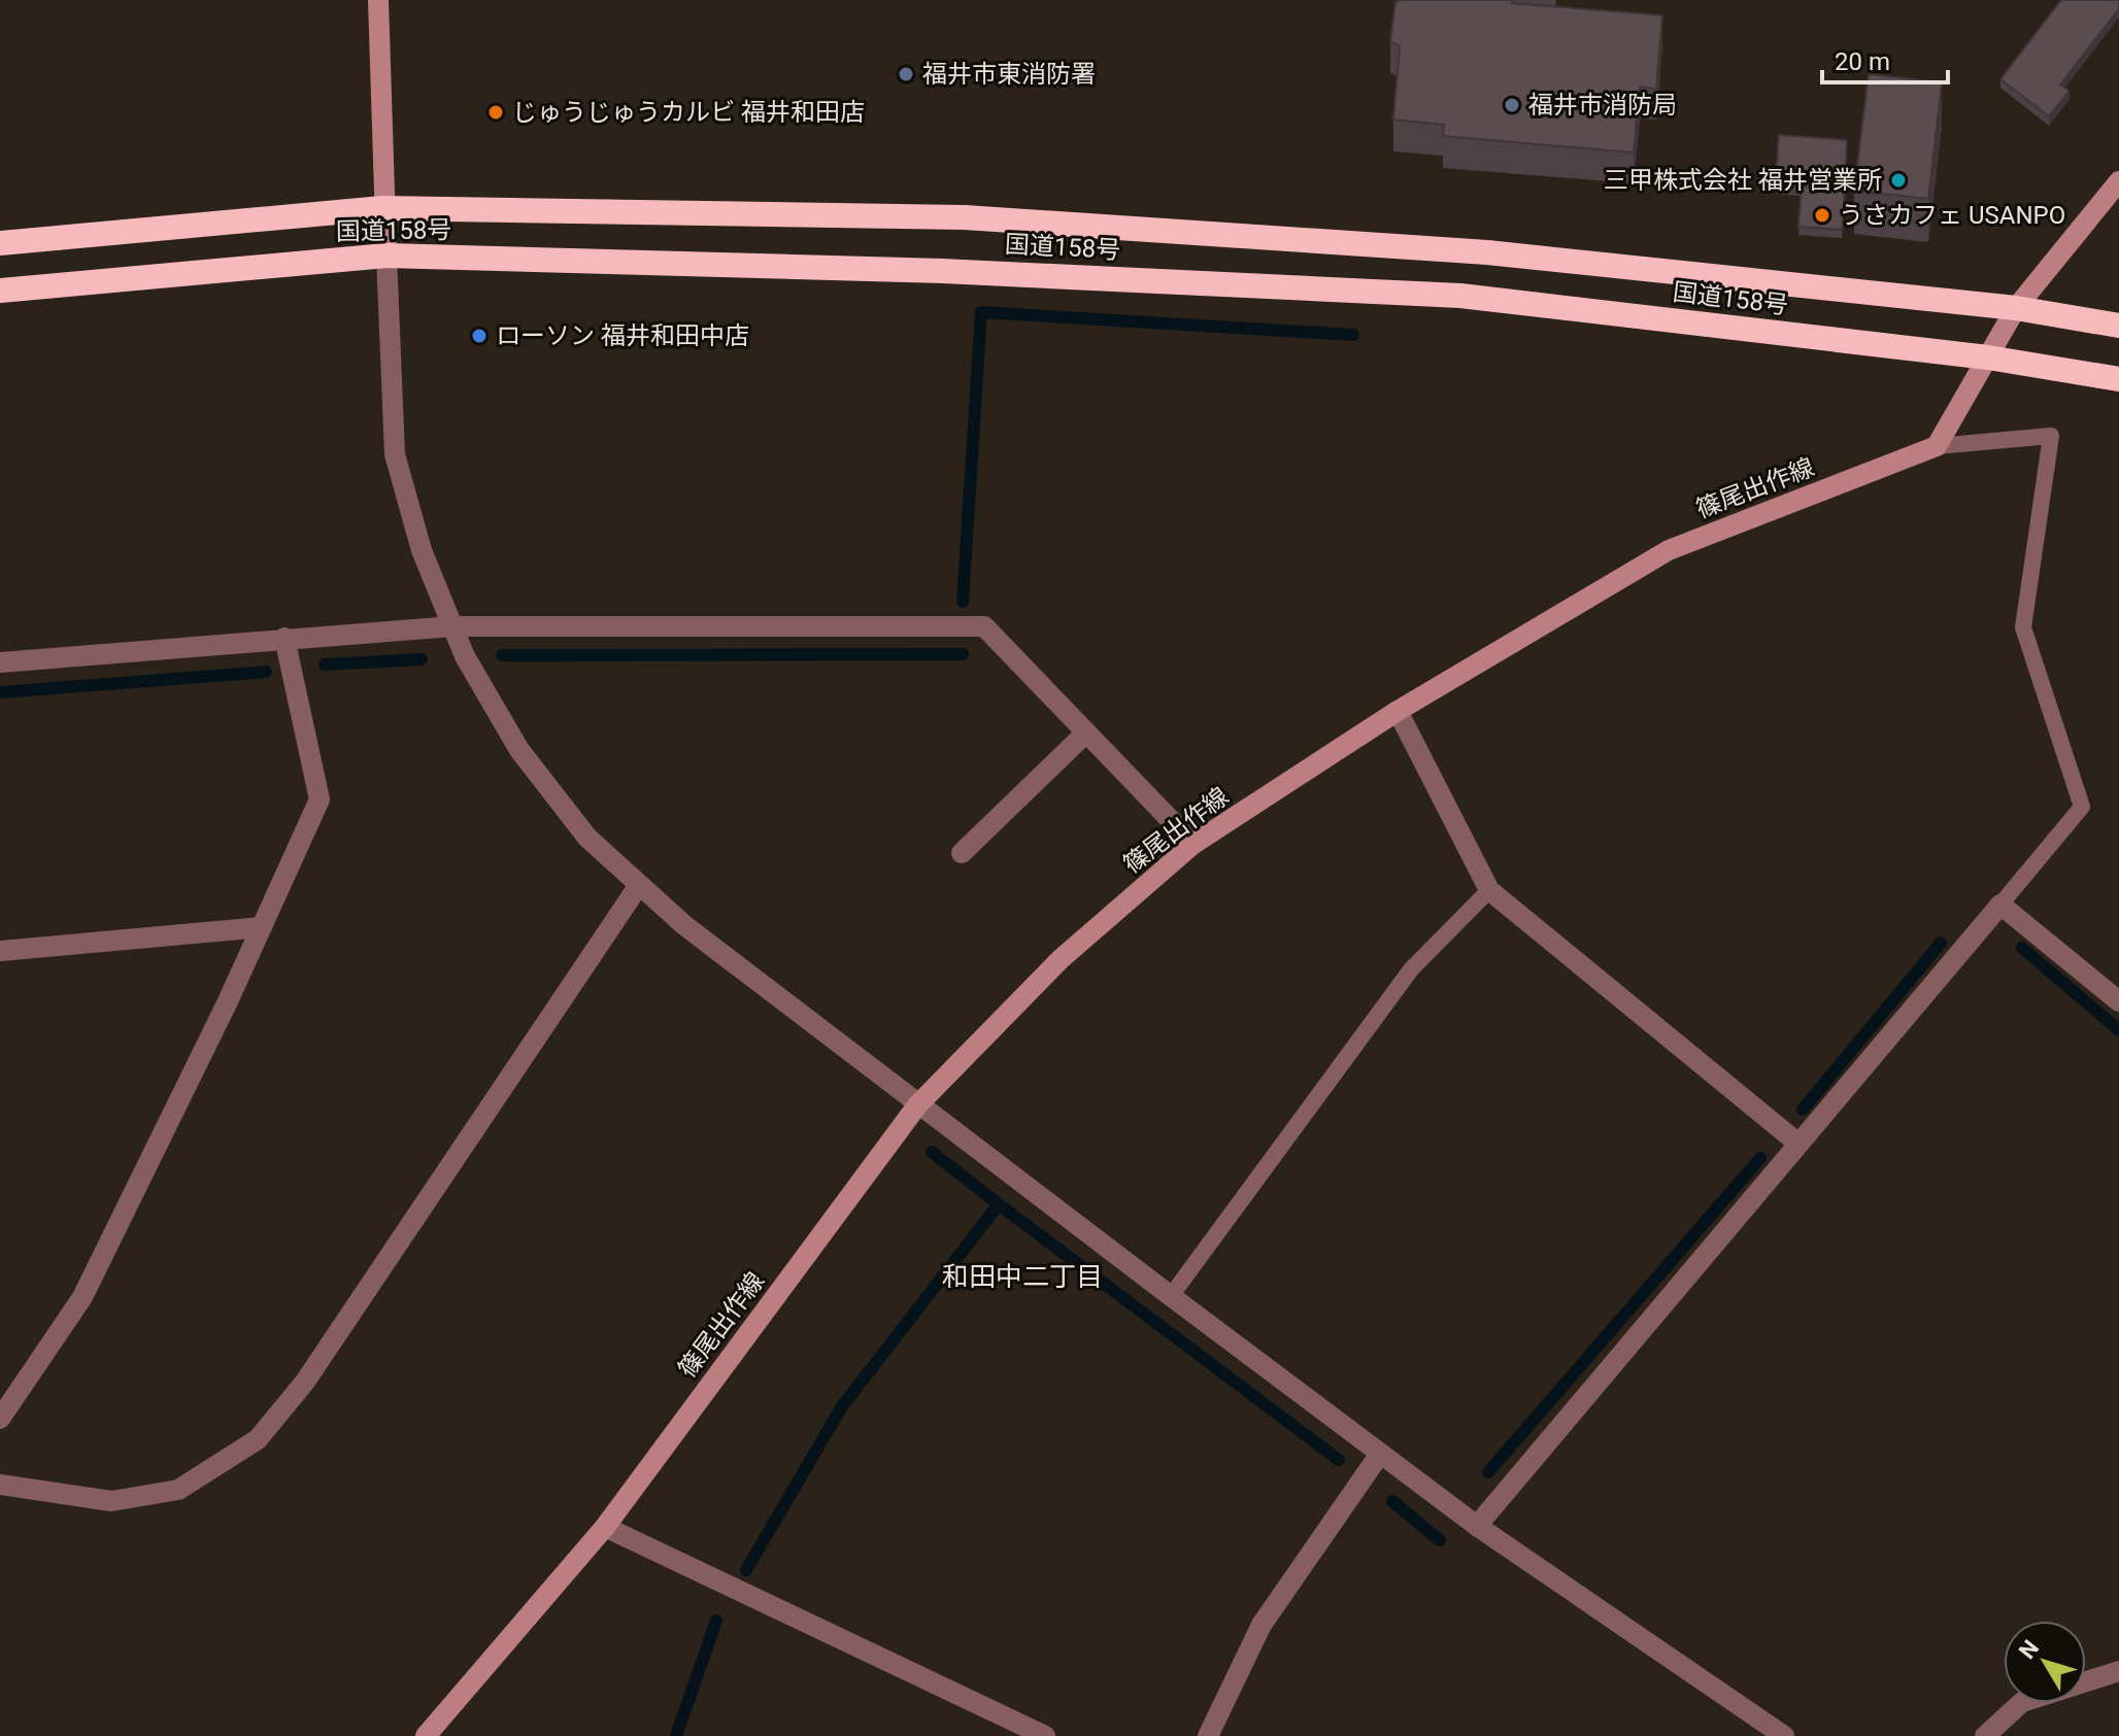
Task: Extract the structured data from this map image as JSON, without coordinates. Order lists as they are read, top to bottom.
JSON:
{
  "streets": {
    "highway": ["国道158号"],
    "main road": ["篠尾出作線"]
  },
  "districts": ["和田中二丁目"],
  "places": [
    "福井市東消防署",
    "福井市消防局",
    "じゅうじゅうカルビ 福井和田店",
    "三甲株式会社 福井営業所",
    "うさカフェ USANPO",
    "ローソン 福井和田中店"
  ],
  "scale_bar": "20 m",
  "north": "top left"
}
